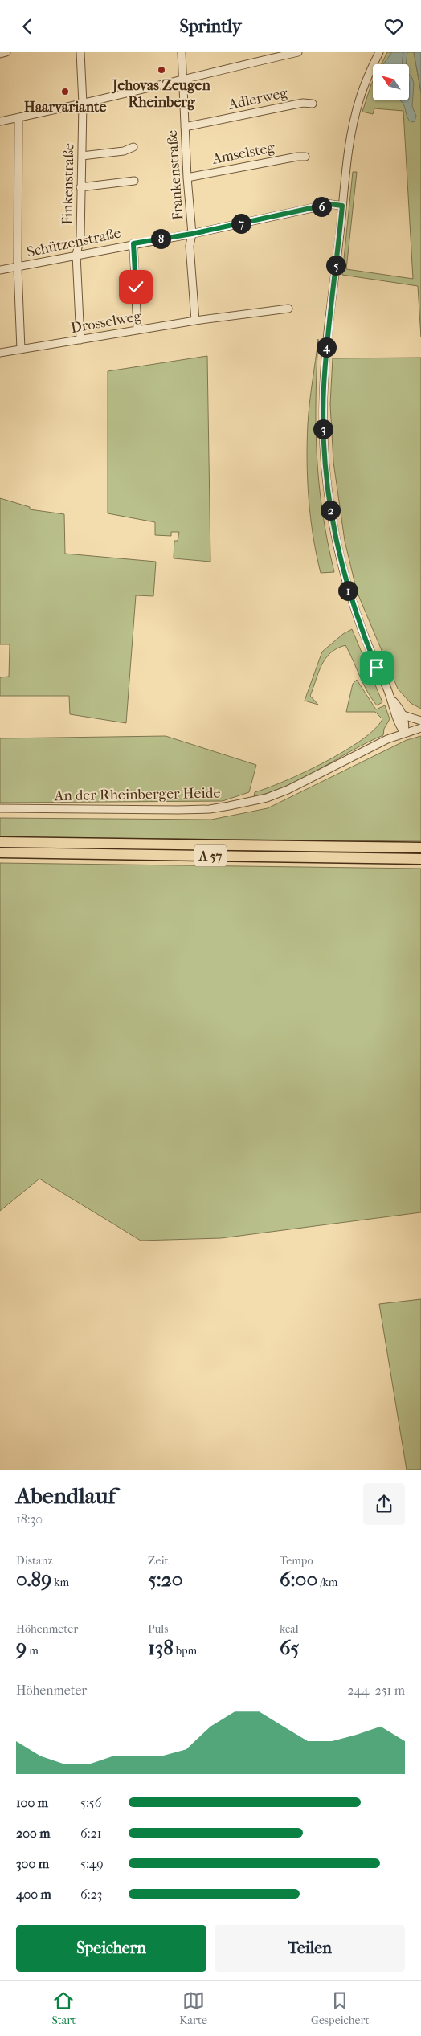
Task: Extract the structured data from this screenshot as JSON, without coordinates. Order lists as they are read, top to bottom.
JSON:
{
  "streets": {
    "highway": ["A 57"],
    "street": [
      "Adlerweg",
      "Amselsteg",
      "Frankenstraße",
      "Finkenstraße",
      "Schützenstraße",
      "Drosselweg",
      "An der Rheinberger Heide"
    ]
  },
  "crossings": [
    ["Adlerweg", "Frankenstraße"],
    ["Amselsteg", "Frankenstraße"],
    ["Frankenstraße", "Schützenstraße"],
    ["Frankenstraße", "Drosselweg"],
    ["Finkenstraße", "Schützenstraße"],
    ["Finkenstraße", "Drosselweg"]
  ],
  "places": ["Jehovas Zeugen Rheinberg", "Haarvariante"],
  "north": "top left",
  "page": {
    "header": "Sprintly",
    "pins": [
      "6",
      "7",
      "8",
      "5",
      "4",
      "3",
      "2",
      "1"
    ],
    "heading": ["Abendlauf", "18:30"],
    "stats": [
      ["Distanz", "0.89 km"],
      ["Zeit", "5:20"],
      ["Tempo", "6:00 /km"],
      ["Höhenmeter", "9 m"],
      ["Puls", "138 bpm"],
      ["kcal", "65"]
    ],
    "chart": ["Höhenmeter", "244–251 m"],
    "list": [
      {
        "name": "100 m",
        "note": "5:56"
      },
      {
        "name": "200 m",
        "note": "6:21"
      },
      {
        "name": "300 m",
        "note": "5:49"
      },
      {
        "name": "400 m",
        "note": "6:23"
      }
    ],
    "buttons": ["Speichern", "Teilen"],
    "tabs": ["Start", "Karte", "Gespeichert"]
  }
}
